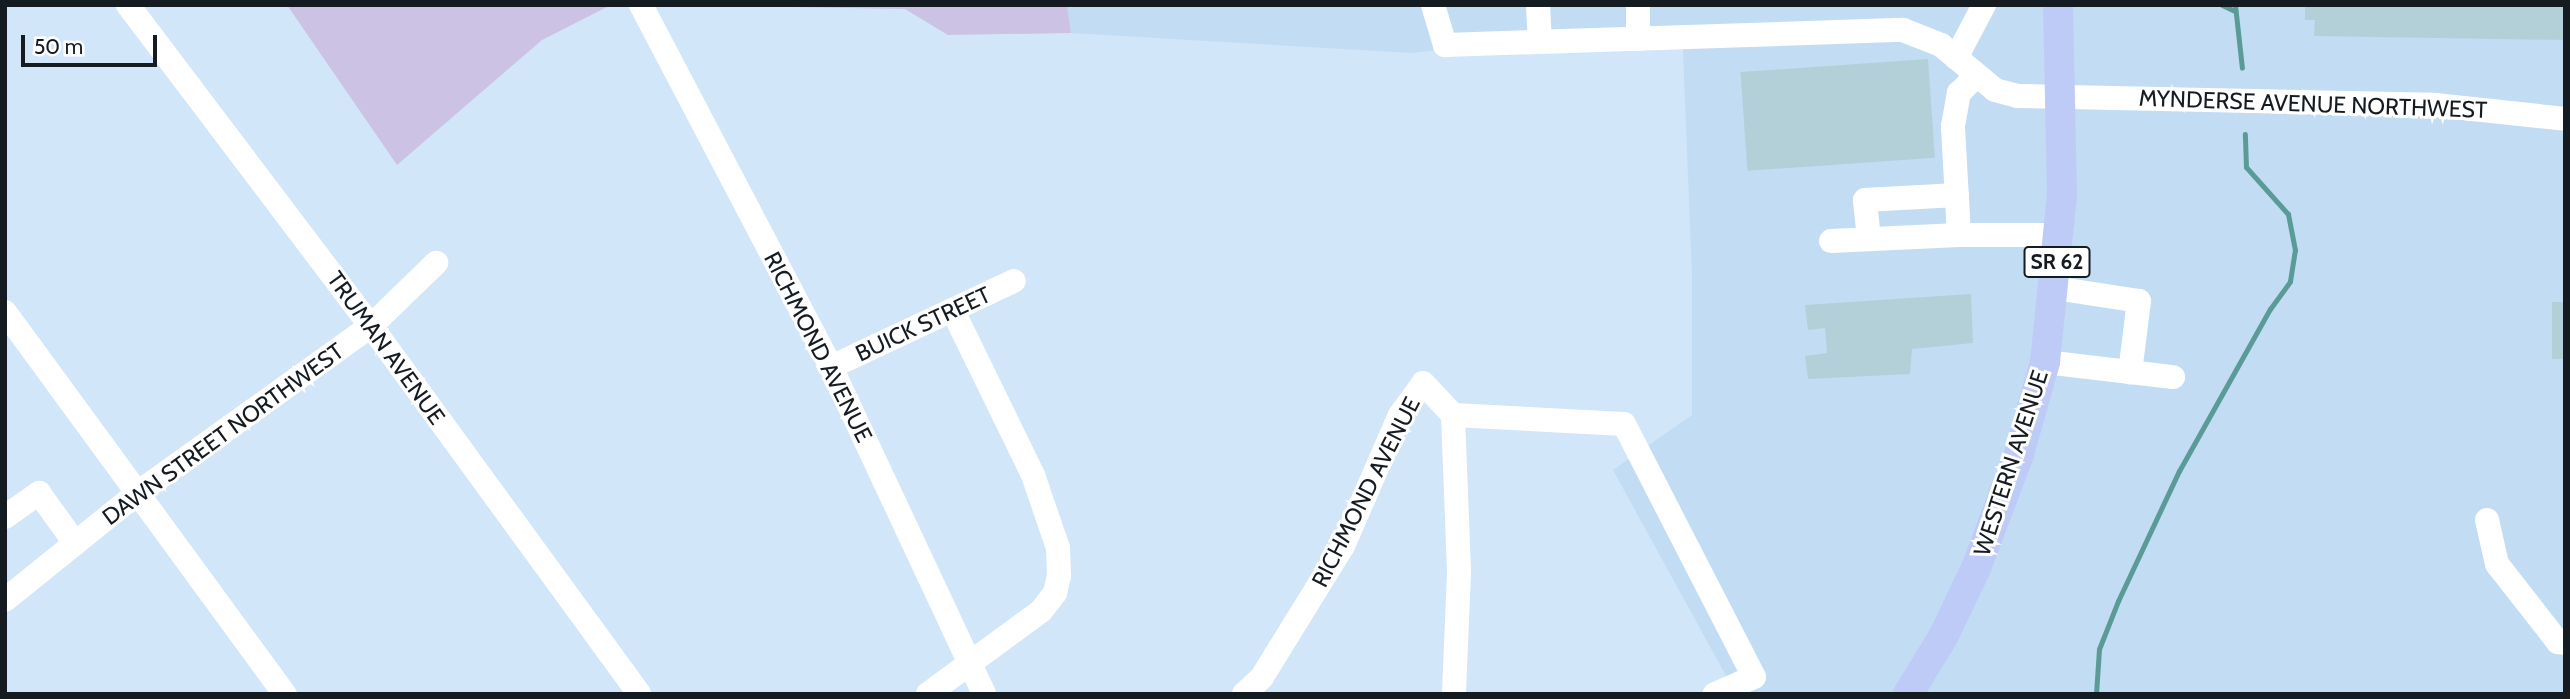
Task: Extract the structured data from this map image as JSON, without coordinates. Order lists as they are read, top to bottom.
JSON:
{
  "streets": {
    "main road": ["SR 62", "WESTERN AVENUE"],
    "street": [
      "MYNDERSE AVENUE NORTHWEST",
      "BUICK STREET",
      "RICHMOND AVENUE",
      "TRUMAN AVENUE",
      "DAWN STREET NORTHWEST"
    ]
  },
  "crossings": [
    ["MYNDERSE AVENUE NORTHWEST", "WESTERN AVENUE"],
    ["BUICK STREET", "RICHMOND AVENUE"],
    ["TRUMAN AVENUE", "DAWN STREET NORTHWEST"]
  ],
  "scale_bar": "50 m"
}
